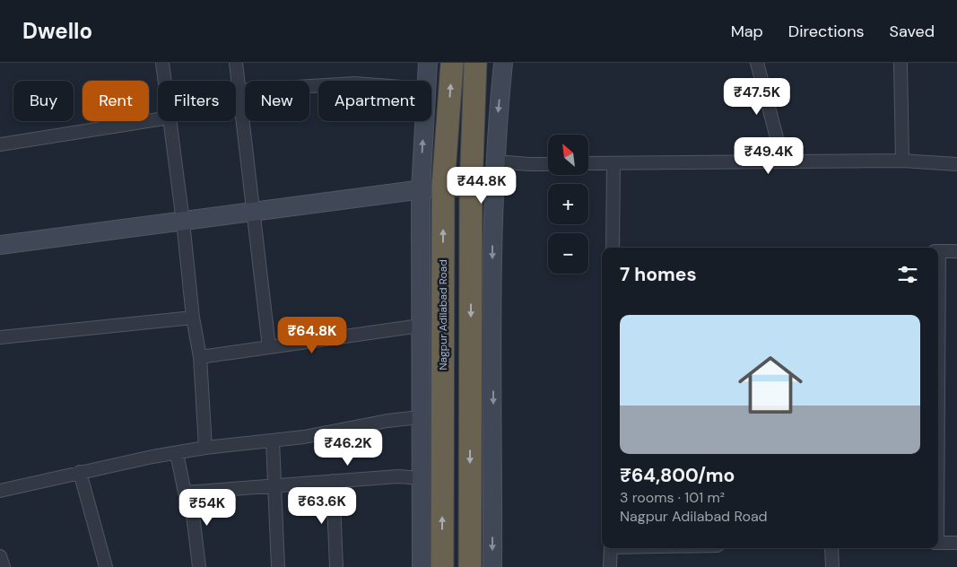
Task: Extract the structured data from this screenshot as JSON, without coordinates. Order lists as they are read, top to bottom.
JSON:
{
  "streets": {
    "highway": ["Nagpur Adilabad Road"]
  },
  "north": "top left",
  "page": {
    "header": "Dwello",
    "nav": ["Map", "Directions", "Saved"],
    "price": [
      "₹47.5K",
      "₹49.4K",
      "₹44.8K",
      "₹64.8K",
      "₹46.2K",
      "₹63.6K",
      "₹54K"
    ],
    "chip": [
      "Buy",
      "Rent",
      "Filters",
      "New",
      "Apartment"
    ],
    "map_buttons": ["+", "−"],
    "heading": "7 homes",
    "list": [
      {
        "name": "₹64,800/mo",
        "note": "3 rooms · 101 m² · Nagpur Adilabad Road"
      }
    ]
  }
}
